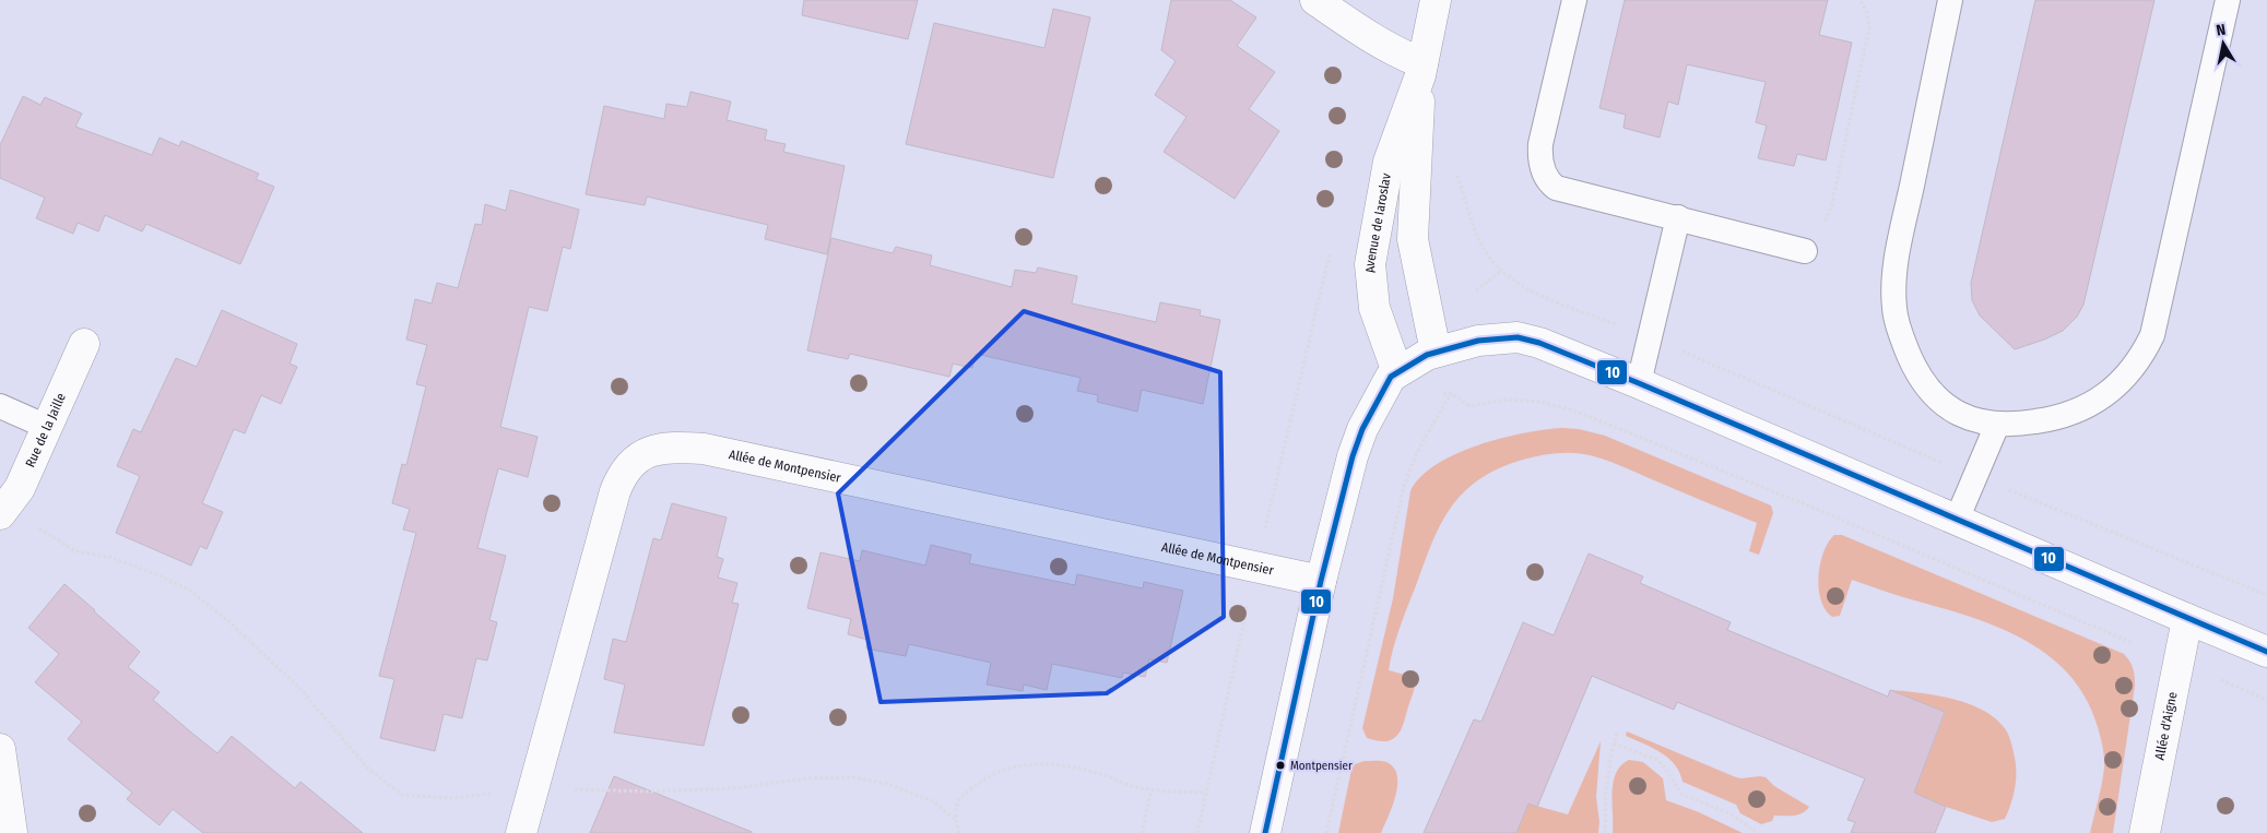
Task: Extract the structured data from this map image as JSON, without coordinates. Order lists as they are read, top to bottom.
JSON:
{
  "streets": {
    "street": [
      "Avenue de Iaroslav",
      "Rue de la Jaille",
      "Allée de Montpensier",
      "Allée d'Aigne"
    ]
  },
  "places": ["Montpensier"],
  "lines": ["transit line 10"],
  "north": "top"
}
